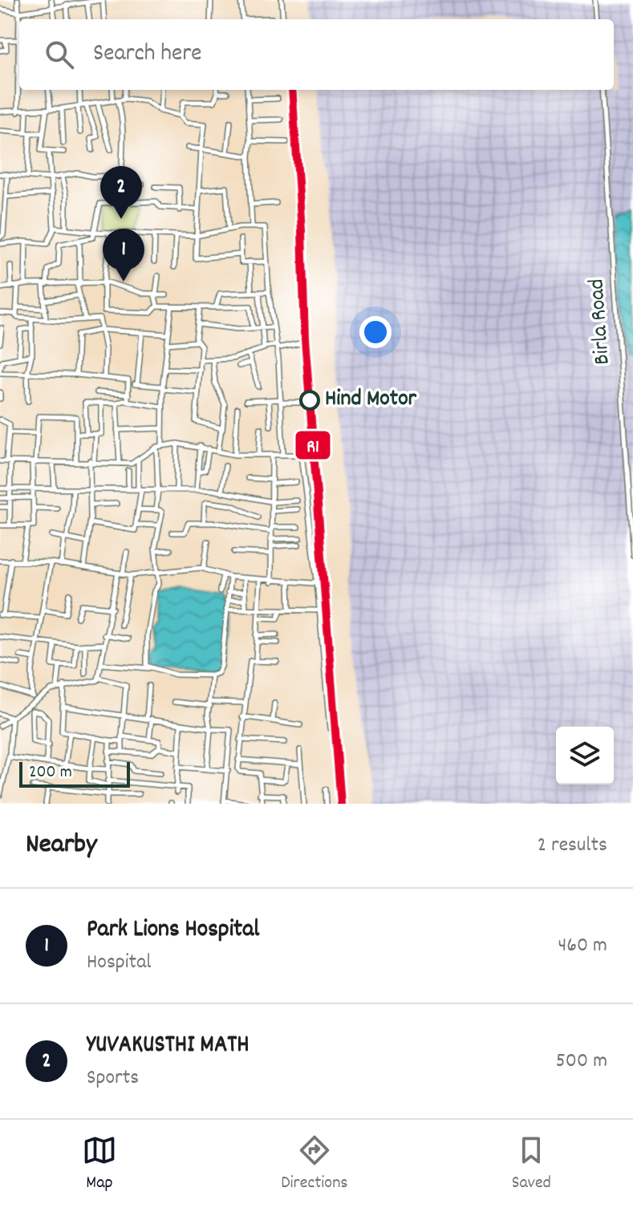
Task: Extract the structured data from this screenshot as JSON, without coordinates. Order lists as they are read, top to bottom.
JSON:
{
  "streets": {
    "street": ["Birla Road"]
  },
  "places": ["Hind Motor"],
  "lines": ["transit line R1"],
  "scale_bar": "200 m",
  "page": {
    "search": "Search here",
    "pins": ["2", "1"],
    "scale": "200 m",
    "heading": ["Nearby", "2 results"],
    "list": [
      {
        "mark": "1",
        "name": "Park Lions Hospital",
        "note": "Hospital",
        "value": "460 m"
      },
      {
        "mark": "2",
        "name": "YUVAKUSTHI MATH",
        "note": "Sports",
        "value": "500 m"
      }
    ],
    "nav": ["Map", "Directions", "Saved"]
  }
}
